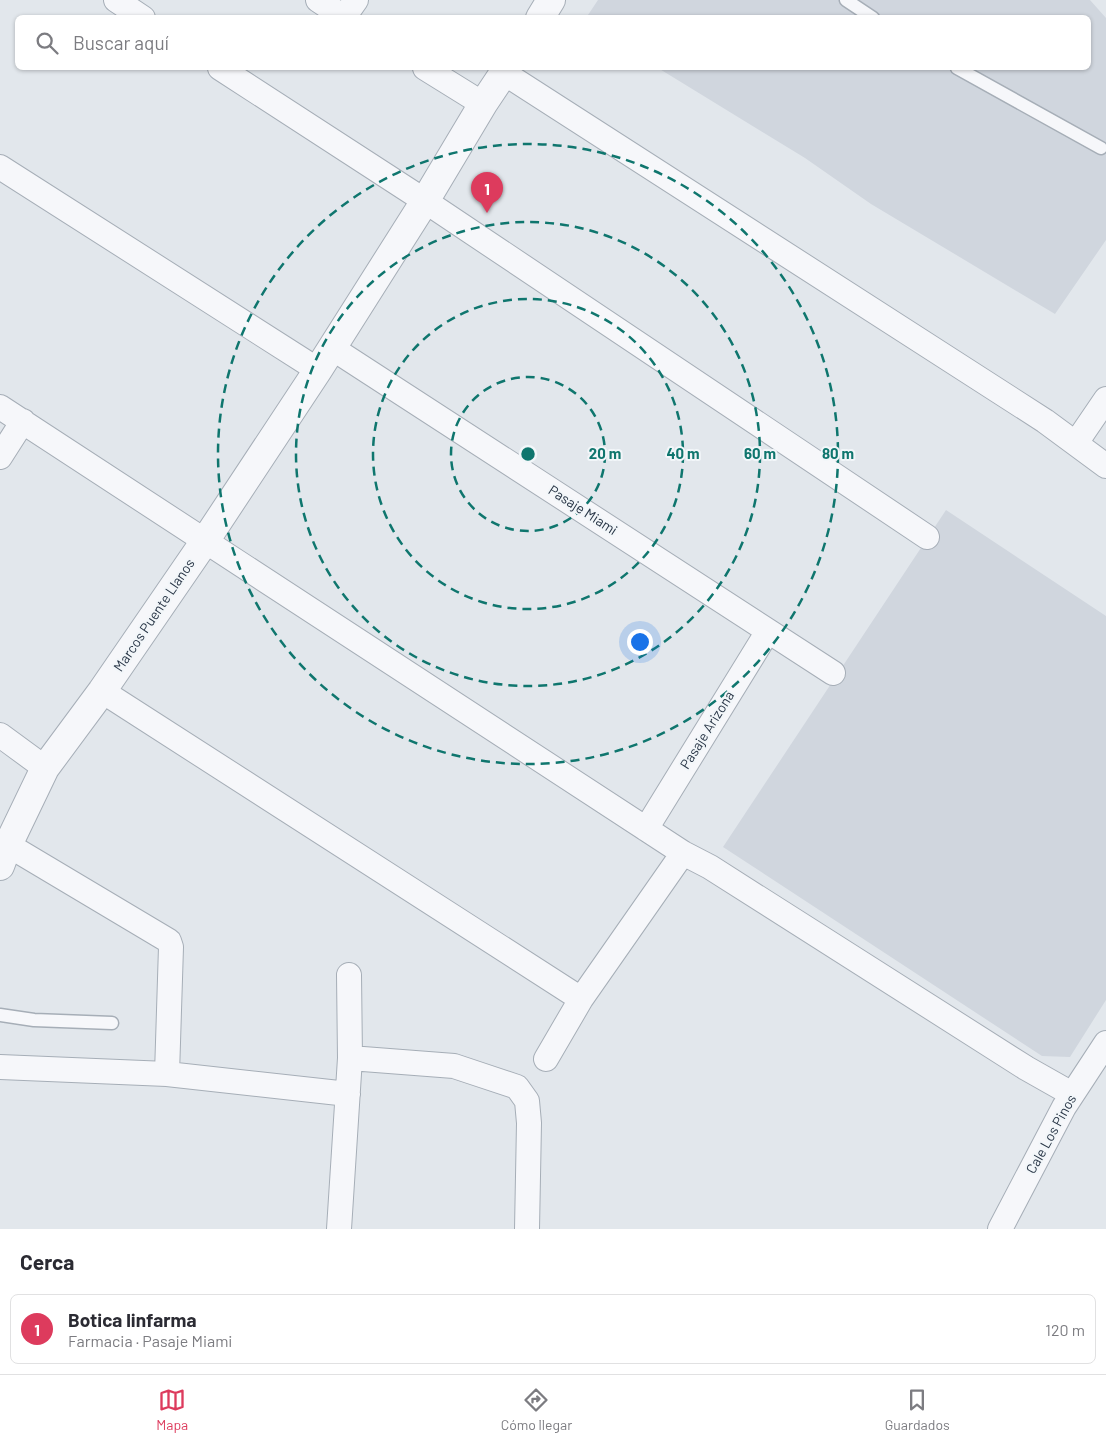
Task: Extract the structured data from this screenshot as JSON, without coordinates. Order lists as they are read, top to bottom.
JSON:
{
  "streets": {
    "street": [
      "Pasaje Miami",
      "Marcos Puente Llanos",
      "Pasaje Arizona",
      "Cale Los Pinos"
    ]
  },
  "crossings": [
    ["Pasaje Miami", "Marcos Puente Llanos"],
    ["Pasaje Miami", "Pasaje Arizona"]
  ],
  "page": {
    "search": "Buscar aquí",
    "pins": "1",
    "heading": "Cerca",
    "list": [
      {
        "mark": "1",
        "name": "Botica linfarma",
        "note": "Farmacia · Pasaje Miami",
        "value": "120 m"
      }
    ],
    "nav": ["Mapa", "Cómo llegar", "Guardados"]
  },
  "rings": [
    "20 m",
    "40 m",
    "60 m",
    "80 m"
  ]
}
